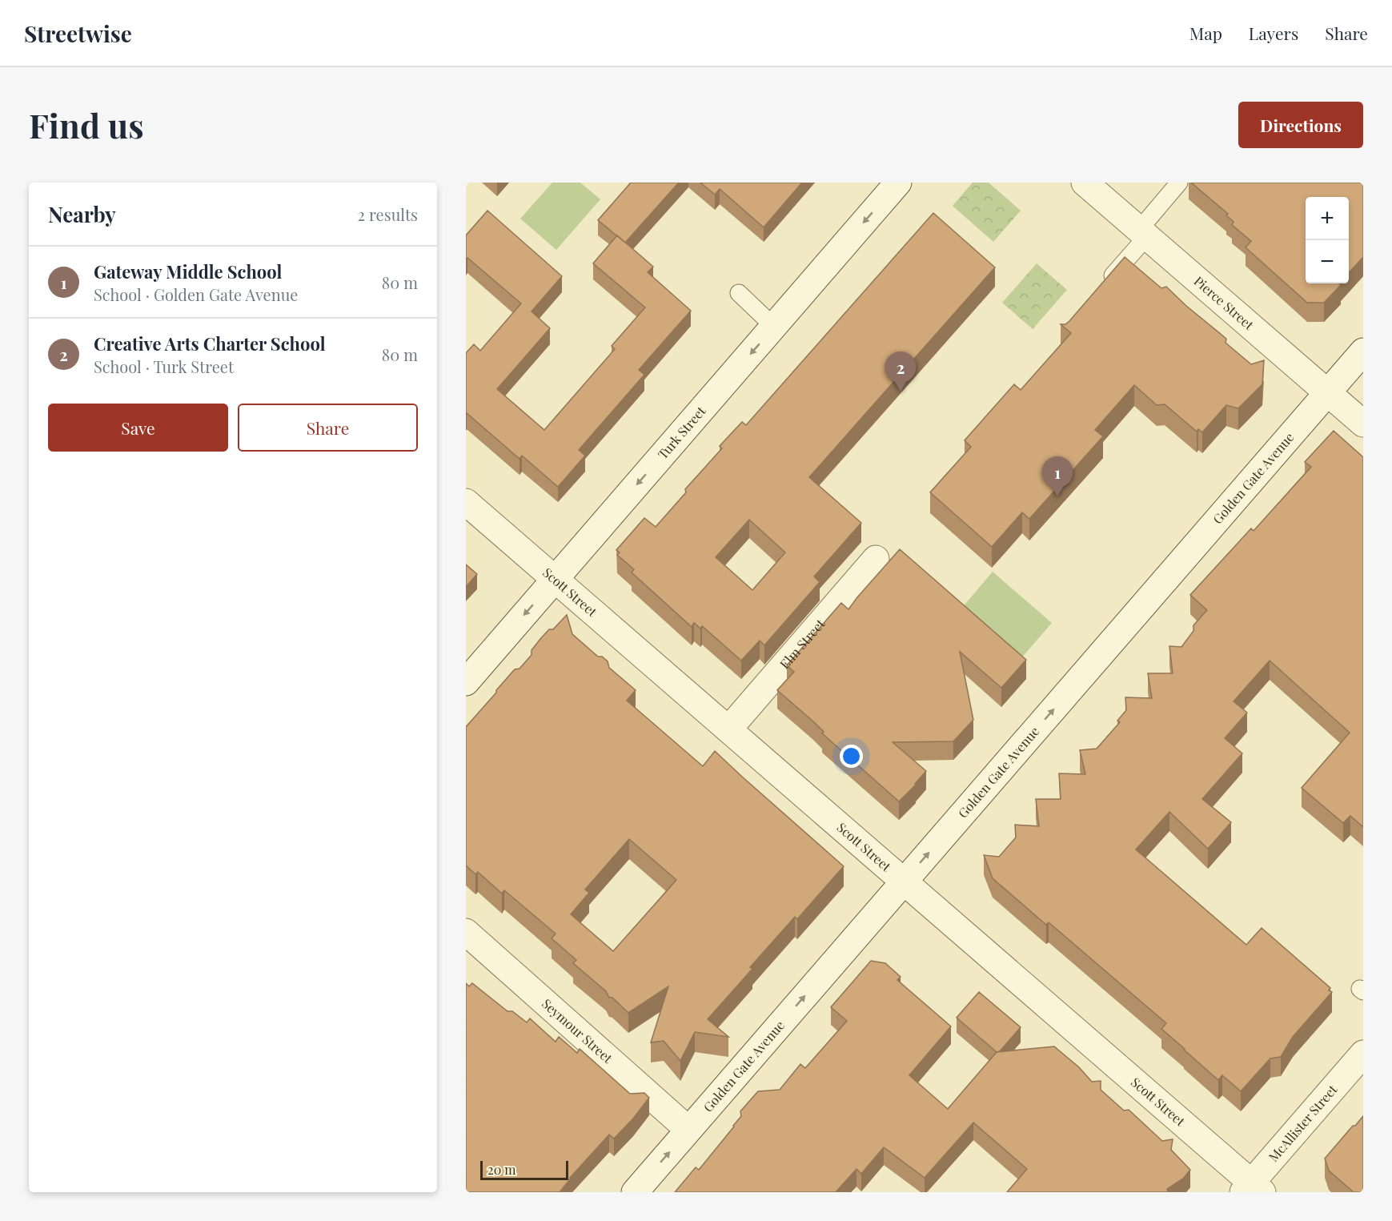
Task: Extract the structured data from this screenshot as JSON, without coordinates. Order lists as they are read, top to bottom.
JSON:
{
  "streets": {
    "street": [
      "Pierce Street",
      "Turk Street",
      "Golden Gate Avenue",
      "Scott Street",
      "Elm Street",
      "Seymour Street",
      "McAllister Street"
    ]
  },
  "crossings": [
    ["Pierce Street", "Golden Gate Avenue"],
    ["Turk Street", "Scott Street"],
    ["Golden Gate Avenue", "Scott Street"],
    ["Golden Gate Avenue", "Seymour Street"],
    ["Scott Street", "Elm Street"],
    ["Scott Street", "McAllister Street"]
  ],
  "one_way": ["Turk Street", "Golden Gate Avenue"],
  "scale_bar": "20 m",
  "page": {
    "header": "Streetwise",
    "nav": ["Map", "Layers", "Share"],
    "buttons": [
      "Directions",
      ["Save", "Share"]
    ],
    "title": "Find us",
    "heading": ["Nearby", "2 results"],
    "map_buttons": ["+", "−"],
    "list": [
      {
        "mark": "1",
        "name": "Gateway Middle School",
        "note": "School · Golden Gate Avenue",
        "value": "80 m"
      },
      {
        "mark": "2",
        "name": "Creative Arts Charter School",
        "note": "School · Turk Street",
        "value": "80 m"
      }
    ],
    "pins": ["2", "1"],
    "scale": "20 m"
  }
}
